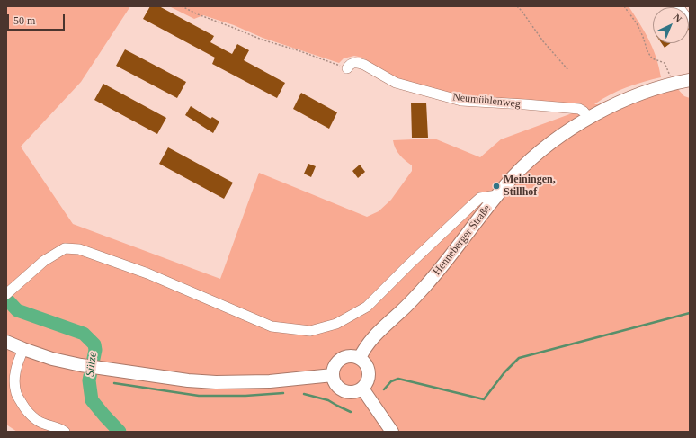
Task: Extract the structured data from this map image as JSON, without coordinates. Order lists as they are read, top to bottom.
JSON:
{
  "streets": {
    "main road": ["Henneberger Straße"],
    "street": ["Neumühlenweg"]
  },
  "crossings": [
    ["Neumühlenweg", "Henneberger Straße"]
  ],
  "water": ["Sülze"],
  "places": ["Meiningen, Stillhof"],
  "scale_bar": "50 m",
  "north": "top right"
}
